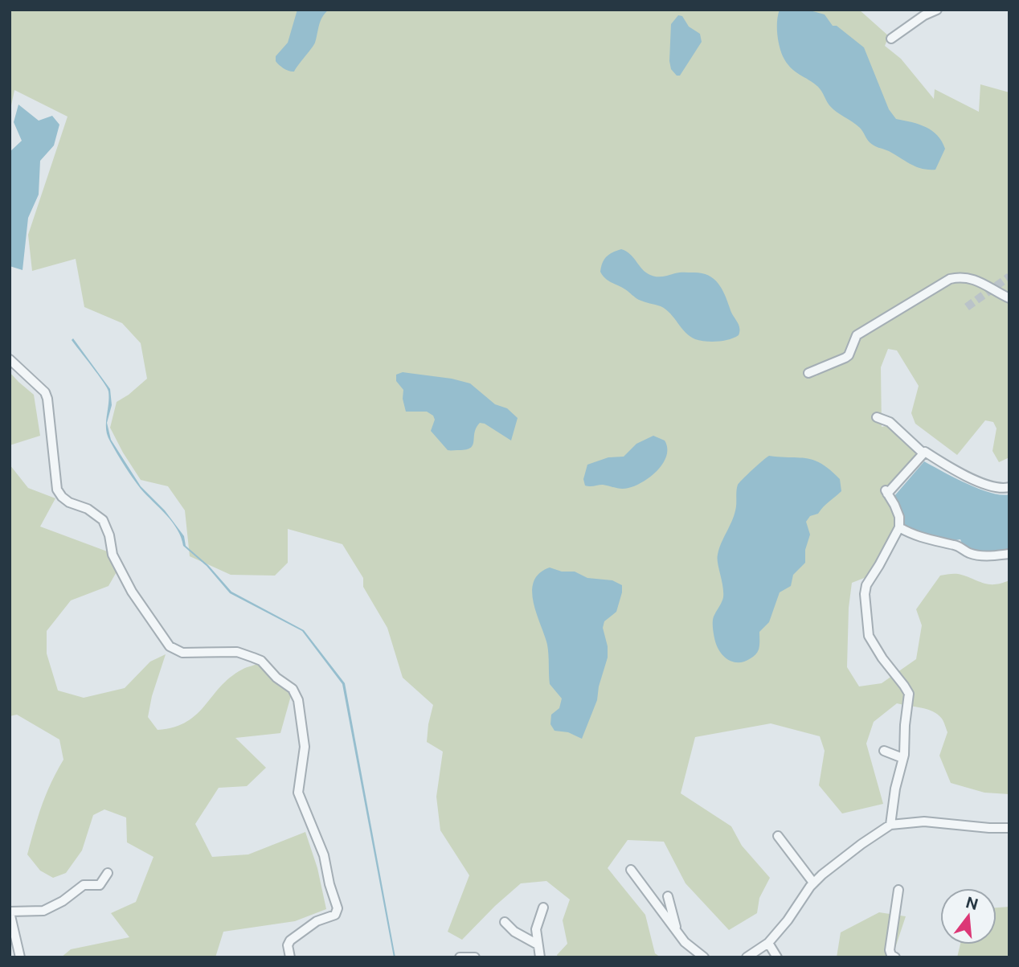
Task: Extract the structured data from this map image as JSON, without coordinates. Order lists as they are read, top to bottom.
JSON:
{
  "north": "top"
}
